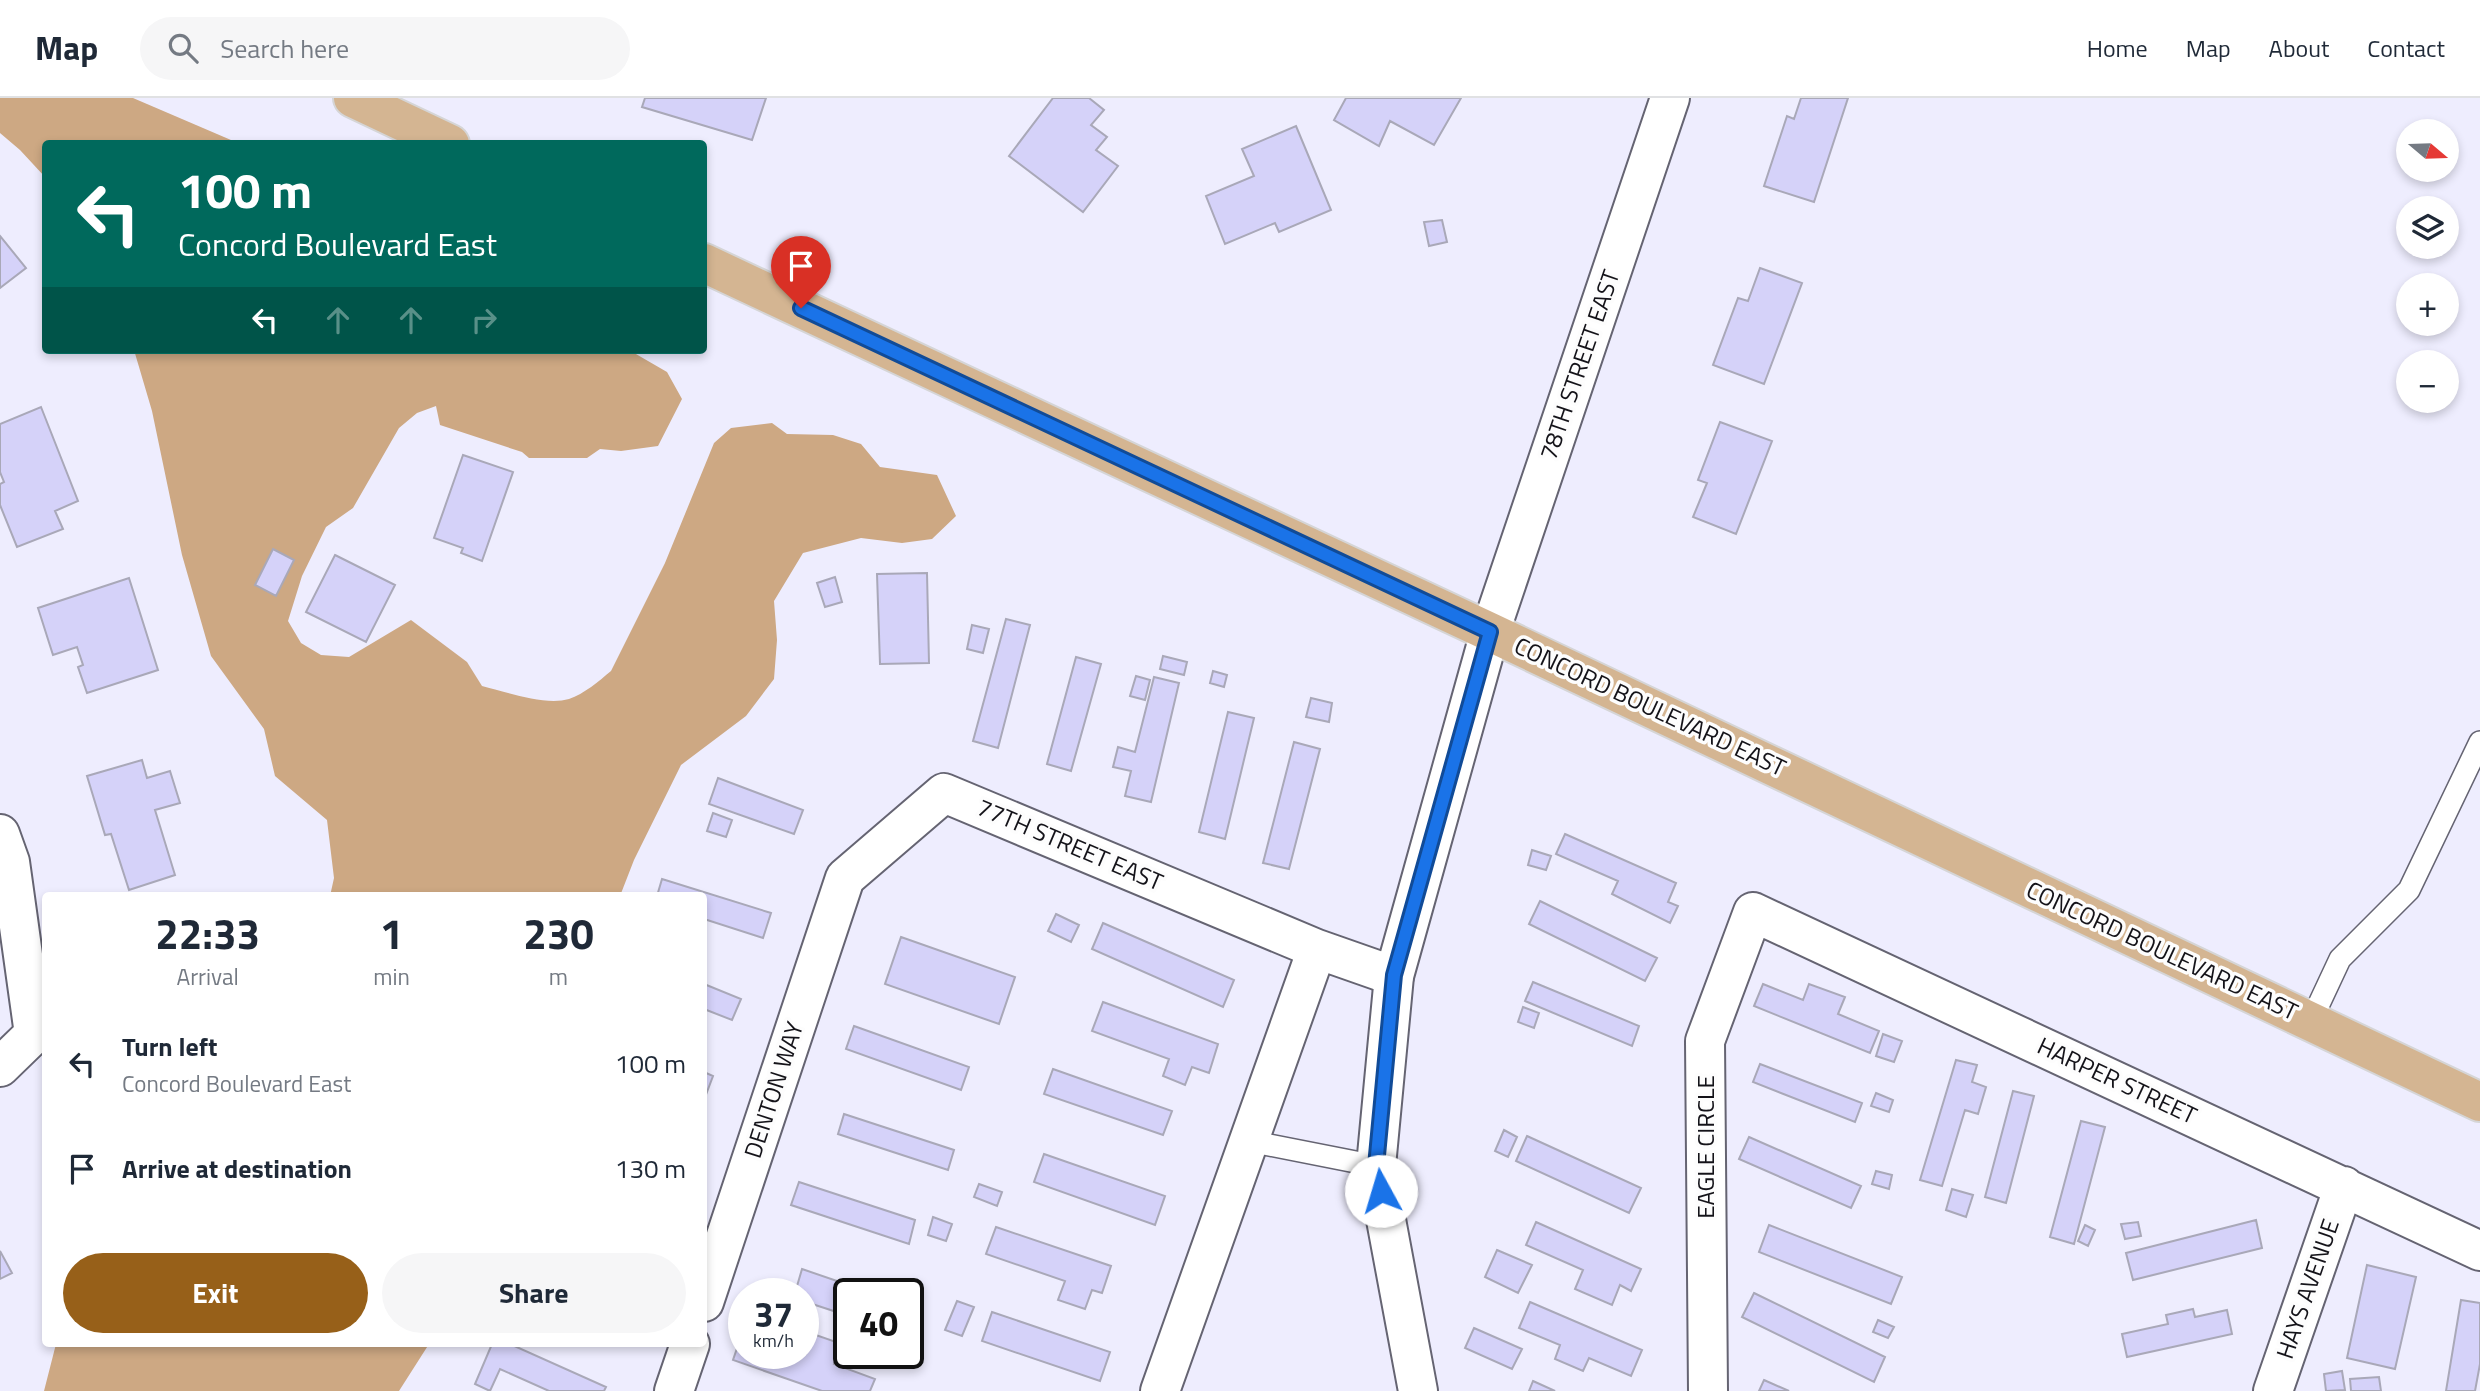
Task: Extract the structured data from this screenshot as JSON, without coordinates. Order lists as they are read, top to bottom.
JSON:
{
  "streets": {
    "main road": ["CONCORD BOULEVARD EAST"],
    "street": [
      "78TH STREET EAST",
      "77TH STREET EAST",
      "HARPER STREET",
      "DENTON WAY",
      "EAGLE CIRCLE",
      "HAYS AVENUE"
    ]
  },
  "crossings": [
    ["78TH STREET EAST", "CONCORD BOULEVARD EAST"],
    ["78TH STREET EAST", "77TH STREET EAST"],
    ["77TH STREET EAST", "DENTON WAY"],
    ["HARPER STREET", "EAGLE CIRCLE"],
    ["HARPER STREET", "HAYS AVENUE"]
  ],
  "north": "right",
  "page": {
    "header": "Map",
    "search": "Search here",
    "nav": [
      "Home",
      "Map",
      "About",
      "Contact"
    ],
    "map_buttons": ["+", "−"],
    "turn": ["100 m", "Concord Boulevard East"],
    "eta": [
      "22:33",
      "Arrival",
      "1",
      "min",
      "230",
      "m"
    ],
    "list": [
      {
        "name": "Turn left",
        "note": "Concord Boulevard East",
        "value": "100 m"
      },
      {
        "name": "Arrive at destination",
        "value": "130 m"
      }
    ],
    "buttons": ["Exit", "Share"],
    "speed": "37 km/h",
    "limit": "40"
  }
}
